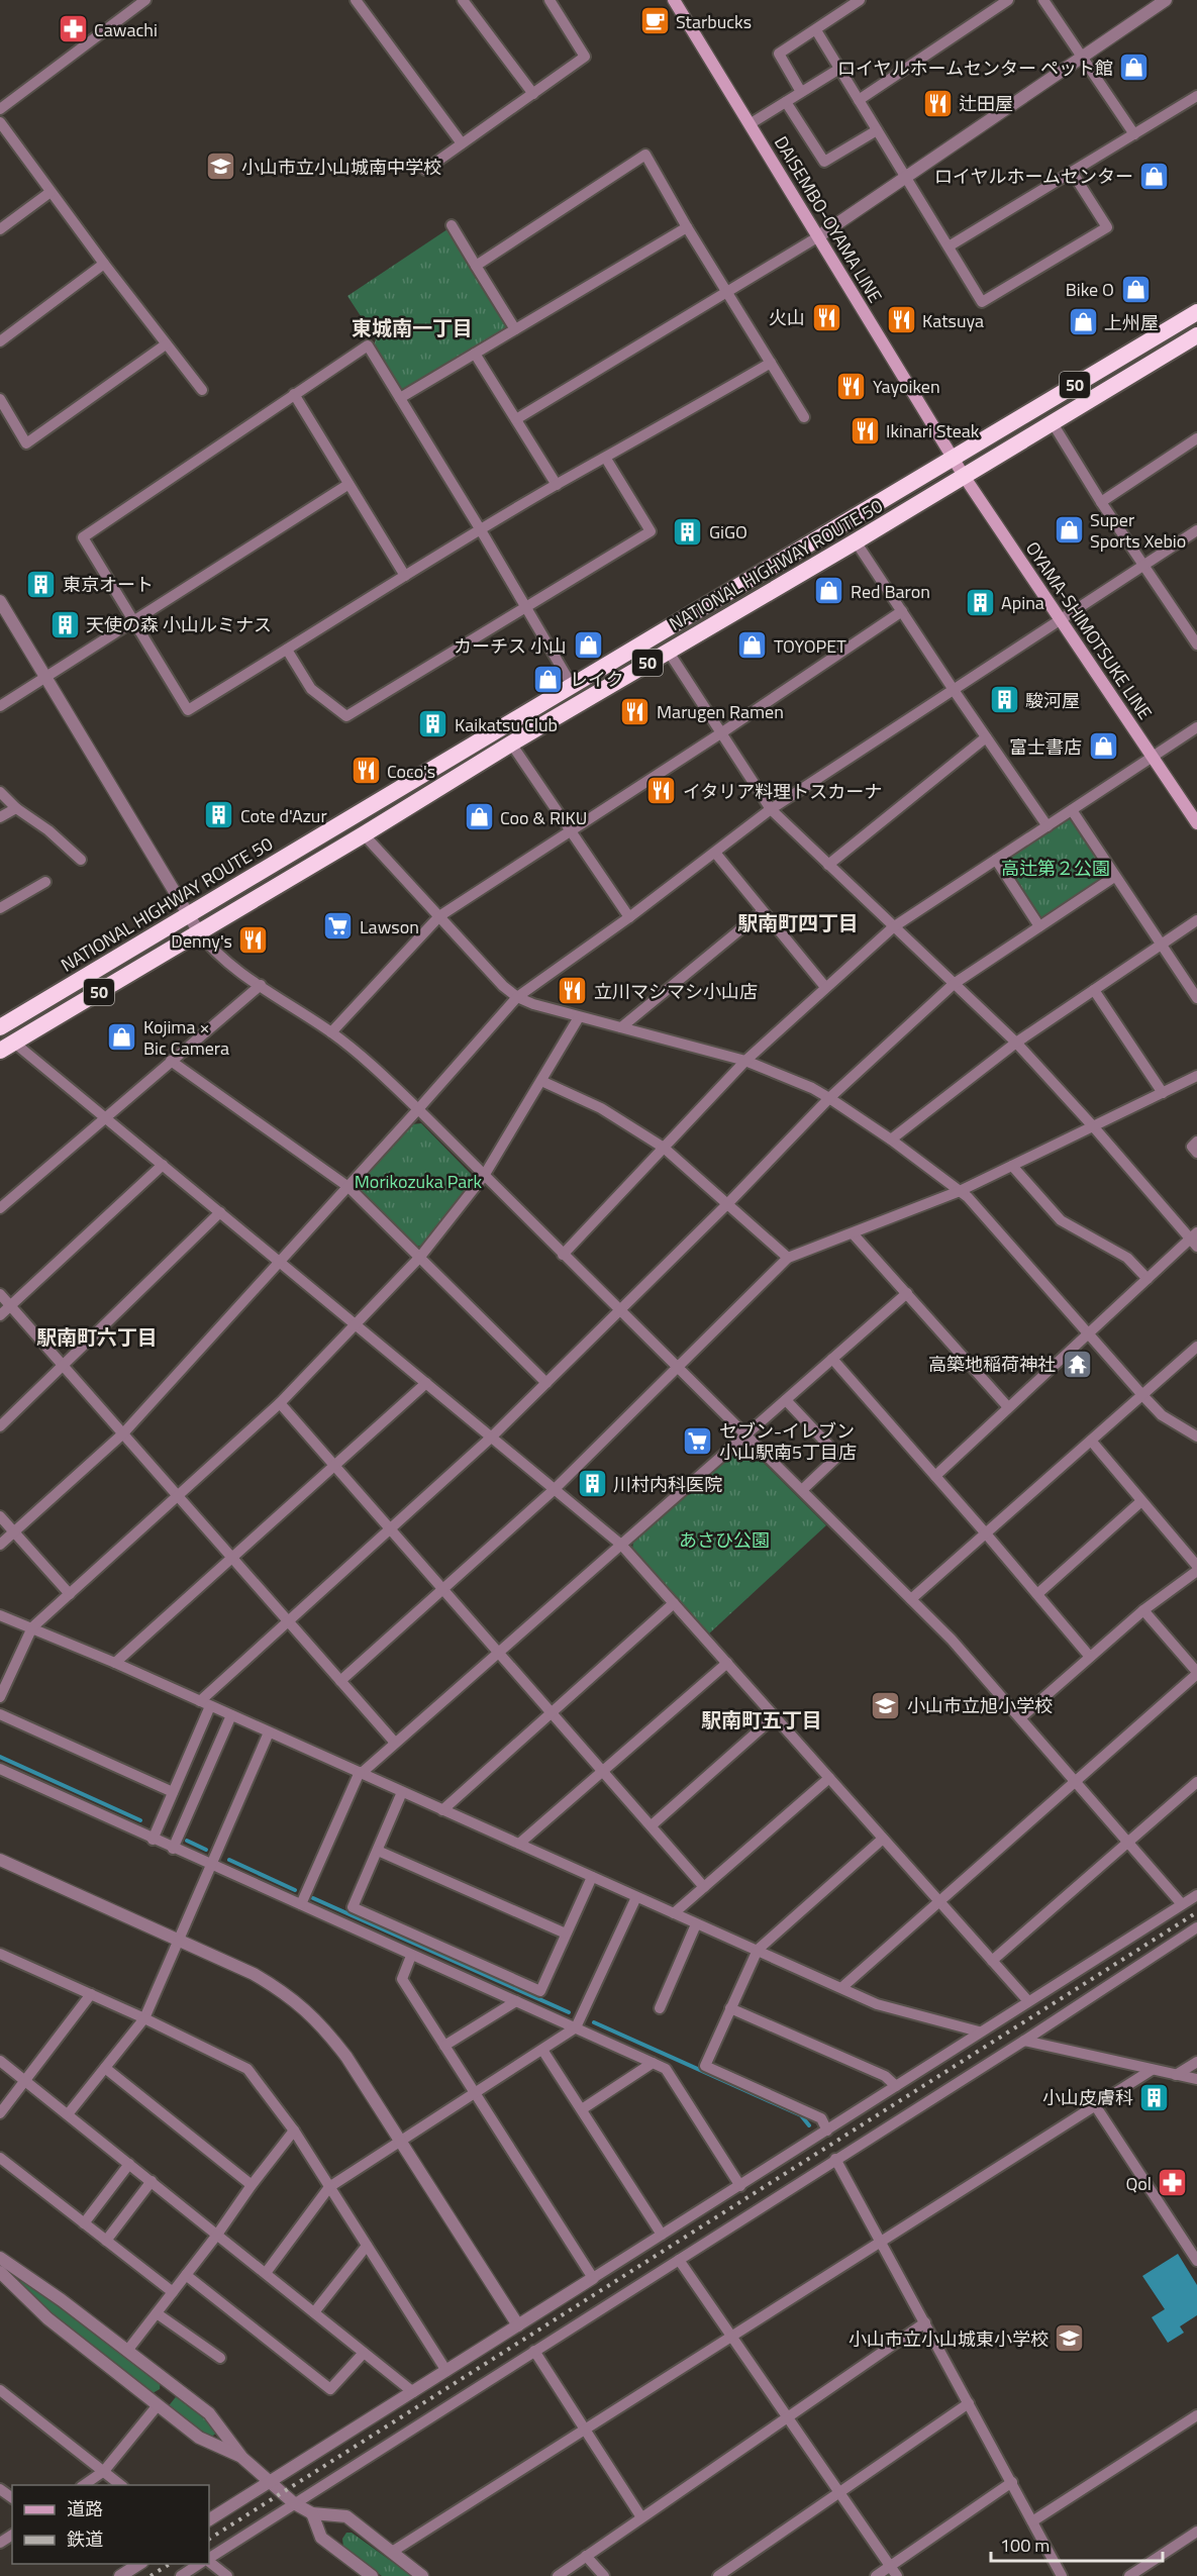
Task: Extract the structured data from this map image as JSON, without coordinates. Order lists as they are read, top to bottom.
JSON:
{
  "streets": {
    "highway": ["50", "NATIONAL HIGHWAY ROUTE 50"],
    "main road": ["DAISEMBO-OYAMA LINE", "OYAMA-SHIMOTSUKE LINE"]
  },
  "crossings": [
    ["DAISEMBO-OYAMA LINE", "NATIONAL HIGHWAY ROUTE 50"],
    ["DAISEMBO-OYAMA LINE", "OYAMA-SHIMOTSUKE LINE"],
    ["NATIONAL HIGHWAY ROUTE 50", "OYAMA-SHIMOTSUKE LINE"]
  ],
  "districts": [
    "東城南一丁目",
    "駅南町四丁目",
    "駅南町六丁目",
    "駅南町五丁目"
  ],
  "parks": ["高辻第２公園", "Morikozuka Park", "あさひ公園"],
  "places": {
    "cafe": ["Starbucks"],
    "pharmacy": ["Cawachi", "Qol"],
    "shop": [
      "ロイヤルホームセンター ペット館",
      "ロイヤルホームセンター",
      "Bike O",
      "上州屋",
      "Super Sports Xebio",
      "Red Baron",
      "カーチス 小山",
      "TOYOPET",
      "レイク",
      "富士書店",
      "Coo & RIKU",
      "Kojima × Bic Camera"
    ],
    "restaurant": [
      "辻田屋",
      "火山",
      "Katsuya",
      "Yayoiken",
      "Ikinari Steak",
      "Marugen Ramen",
      "Coco's",
      "イタリア料理トスカーナ",
      "Denny's",
      "立川マシマシ小山店"
    ],
    "school or university": ["小山市立小山城南中学校", "小山市立旭小学校", "小山市立小山城東小学校"],
    "building": [
      "GiGO",
      "東京オート",
      "Apina",
      "天使の森 小山ルミナス",
      "駿河屋",
      "Kaikatsu Club",
      "Cote d'Azur",
      "川村内科医院",
      "小山皮膚科"
    ],
    "supermarket": ["Lawson", "セブン-イレブン 小山駅南5丁目店"],
    "temple": ["高築地稲荷神社"]
  },
  "legend": ["道路", "鉄道"],
  "scale_bar": "100 m"
}
